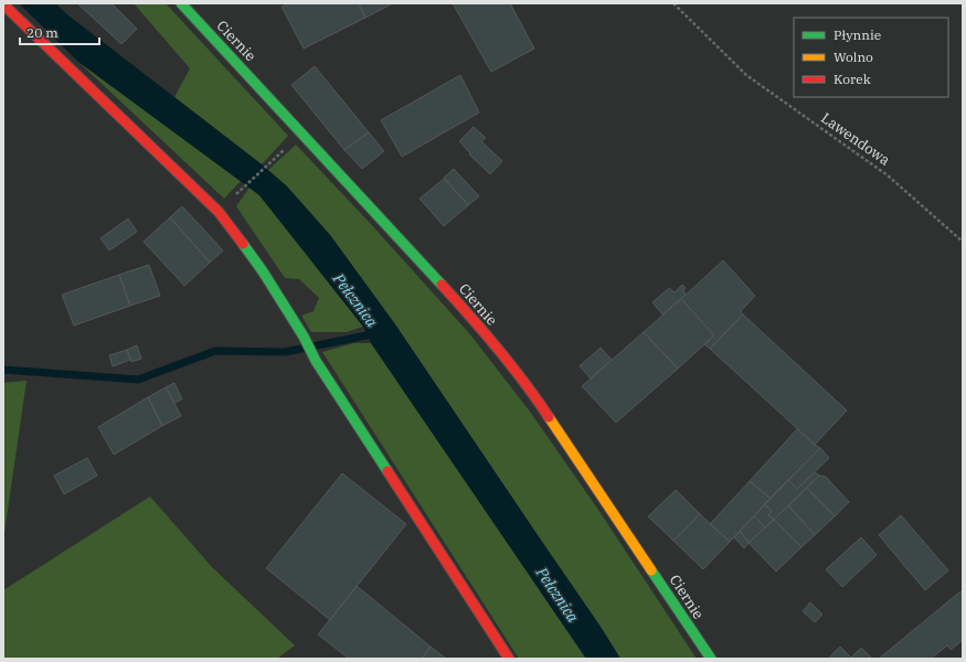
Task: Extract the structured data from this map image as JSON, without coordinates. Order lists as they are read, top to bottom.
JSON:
{
  "streets": {
    "street": ["Ciernie"],
    "path": ["Lawendowa"]
  },
  "water": ["Pełcznica"],
  "legend": ["Płynnie", "Wolno", "Korek"],
  "scale_bar": "20 m"
}
